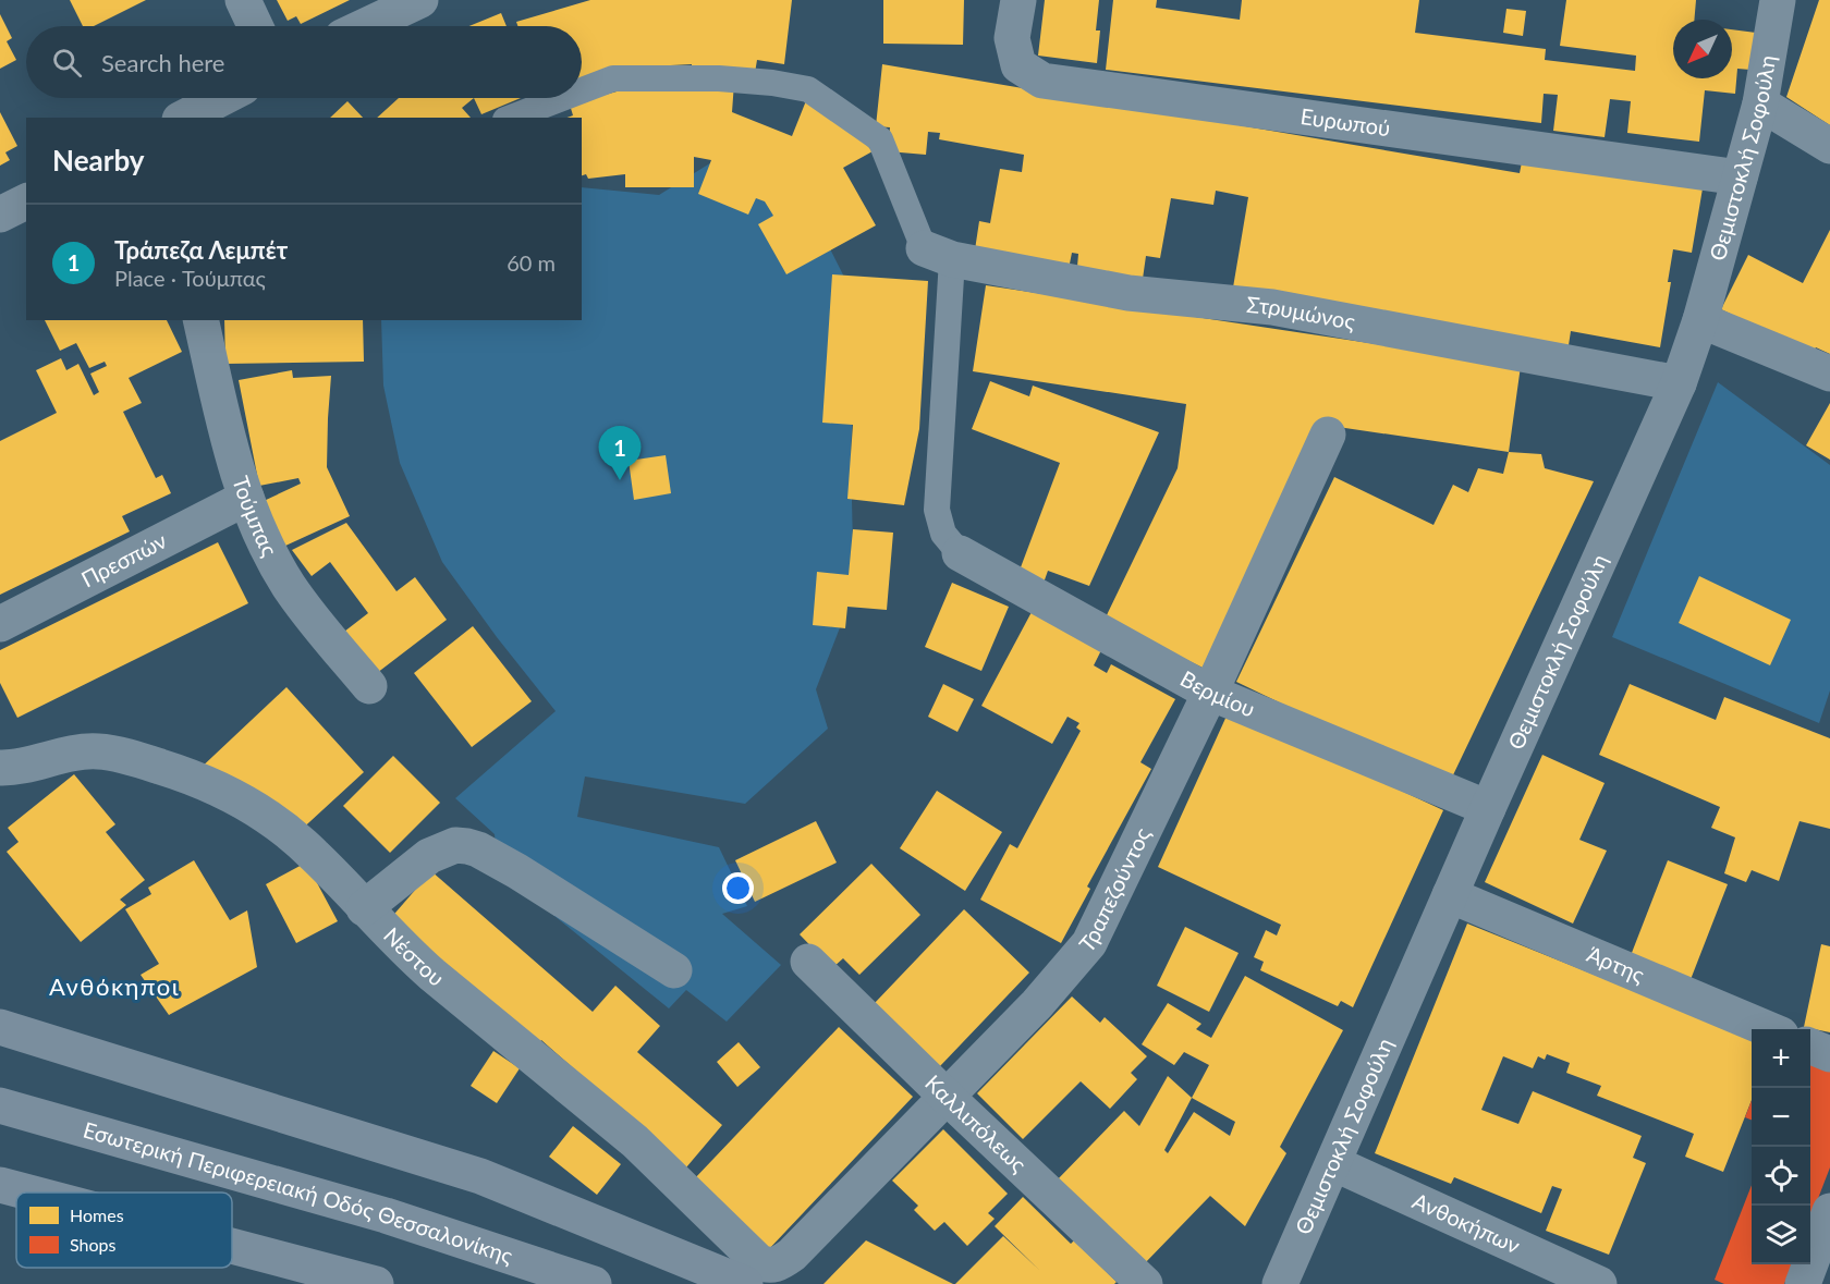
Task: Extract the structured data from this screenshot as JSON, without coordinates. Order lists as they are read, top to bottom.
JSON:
{
  "streets": {
    "highway": ["Εσωτερική Περιφερειακή Οδός Θεσσαλονίκης"],
    "street": [
      "Ευρωπού",
      "Θεμιστοκλή Σοφούλη",
      "Στρυμώνος",
      "Τούμπας",
      "Πρεσπών",
      "Βερμίου",
      "Τραπεζούντος",
      "Νέστου",
      "Άρτης",
      "Καλλιπόλεως",
      "Ανθοκήπων"
    ]
  },
  "crossings": [
    ["Ευρωπού", "Θεμιστοκλή Σοφούλη"],
    ["Θεμιστοκλή Σοφούλη", "Στρυμώνος"],
    ["Θεμιστοκλή Σοφούλη", "Βερμίου"],
    ["Θεμιστοκλή Σοφούλη", "Άρτης"],
    ["Θεμιστοκλή Σοφούλη", "Ανθοκήπων"],
    ["Τούμπας", "Πρεσπών"],
    ["Βερμίου", "Τραπεζούντος"],
    ["Τραπεζούντος", "Νέστου"],
    ["Τραπεζούντος", "Καλλιπόλεως"]
  ],
  "districts": ["Ανθόκηποι"],
  "legend": ["Homes", "Shops"],
  "north": "bottom left",
  "page": {
    "search": "Search here",
    "heading": "Nearby",
    "list": [
      {
        "mark": "1",
        "name": "Τράπεζα Λεμπέτ",
        "note": "Place · Τούμπας",
        "value": "60 m"
      }
    ],
    "pins": "1",
    "map_buttons": ["+", "−"]
  }
}
